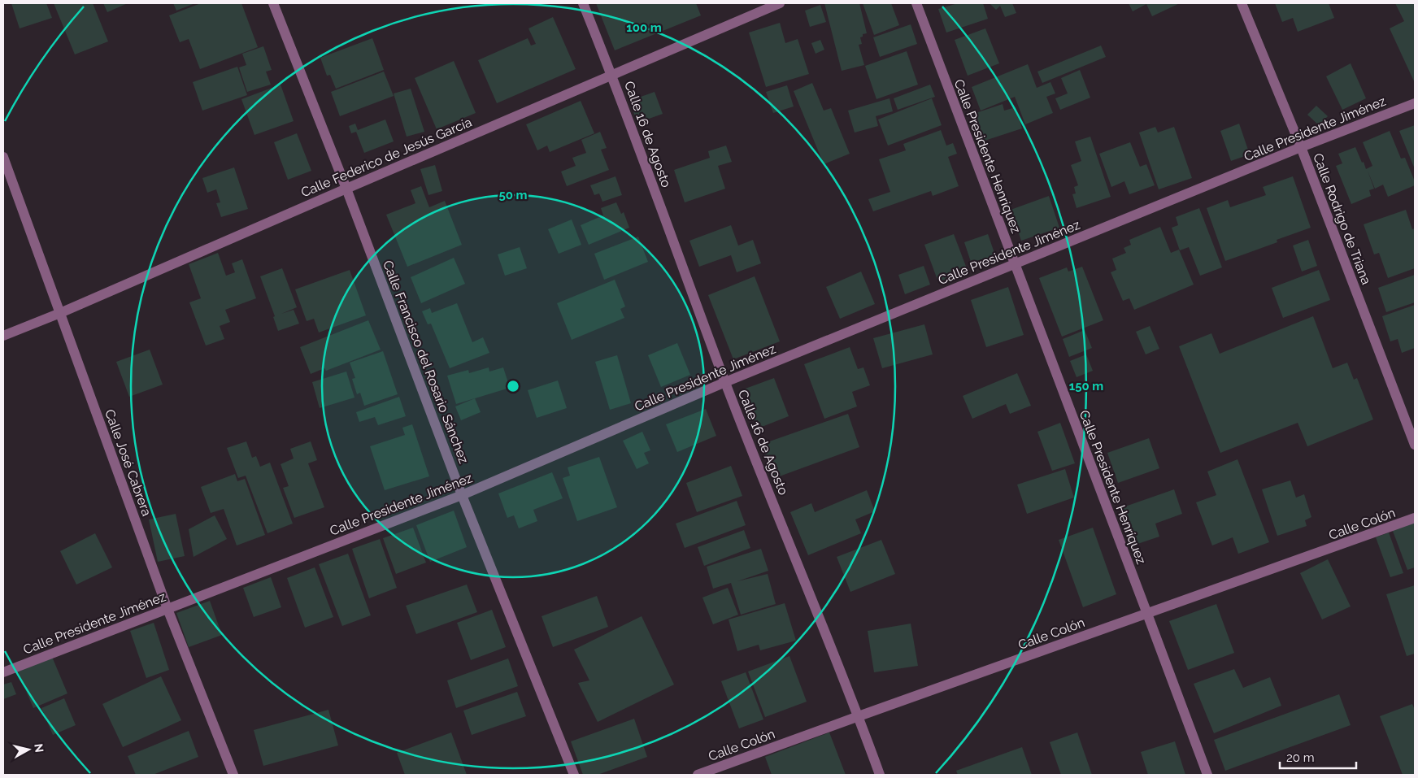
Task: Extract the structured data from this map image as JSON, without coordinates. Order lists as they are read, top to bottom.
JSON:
{
  "streets": {
    "street": [
      "Calle Presidente Jiménez",
      "Calle 16 de Agosto",
      "Calle Presidente Henríquez",
      "Calle Federico de Jesús García",
      "Calle Rodrigo de Triana",
      "Calle Francisco del Rosario Sánchez",
      "Calle José Cabrera",
      "Calle Colón"
    ]
  },
  "crossings": [
    ["Calle Presidente Jiménez", "Calle 16 de Agosto"],
    ["Calle Presidente Jiménez", "Calle Presidente Henríquez"],
    ["Calle Presidente Jiménez", "Calle Rodrigo de Triana"],
    ["Calle Presidente Jiménez", "Calle Francisco del Rosario Sánchez"],
    ["Calle Presidente Jiménez", "Calle José Cabrera"],
    ["Calle 16 de Agosto", "Calle Federico de Jesús García"],
    ["Calle 16 de Agosto", "Calle Colón"],
    ["Calle Presidente Henríquez", "Calle Colón"],
    ["Calle Federico de Jesús García", "Calle Francisco del Rosario Sánchez"],
    ["Calle Federico de Jesús García", "Calle José Cabrera"]
  ],
  "scale_bar": "20 m",
  "north": "right",
  "rings": ["100 m", "50 m", "150 m"]
}
